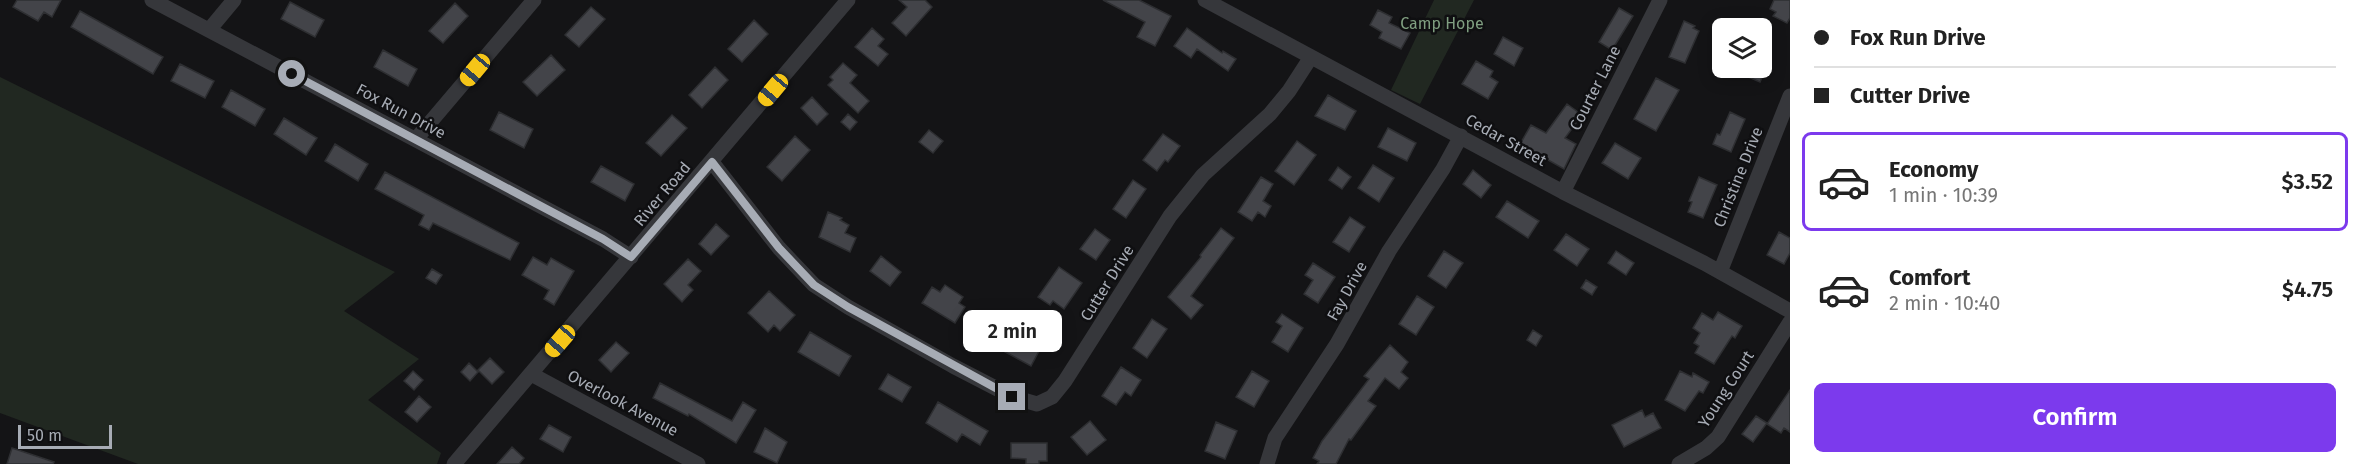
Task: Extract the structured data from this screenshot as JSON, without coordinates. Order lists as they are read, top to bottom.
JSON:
{
  "streets": {
    "street": [
      "Courter Lane",
      "Fox Run Drive",
      "Cedar Street",
      "Christine Drive",
      "River Road",
      "Cutter Drive",
      "Fay Drive",
      "Young Court",
      "Overlook Avenue"
    ]
  },
  "crossings": [
    ["Courter Lane", "Cedar Street"],
    ["Fox Run Drive", "River Road"],
    ["Cedar Street", "Christine Drive"],
    ["Cedar Street", "Cutter Drive"],
    ["Cedar Street", "Fay Drive"],
    ["River Road", "Cutter Drive"],
    ["River Road", "Overlook Avenue"]
  ],
  "parks": ["Camp Hope"],
  "scale_bar": "50 m",
  "page": {
    "banner": ["Fox Run Drive", "Cutter Drive"],
    "list": [
      {
        "name": "Economy",
        "note": "1 min · 10:39",
        "value": "$3.52"
      },
      {
        "name": "Comfort",
        "note": "2 min · 10:40",
        "value": "$4.75"
      }
    ],
    "bubble": "2 min",
    "buttons": "Confirm",
    "scale": "50 m"
  }
}
